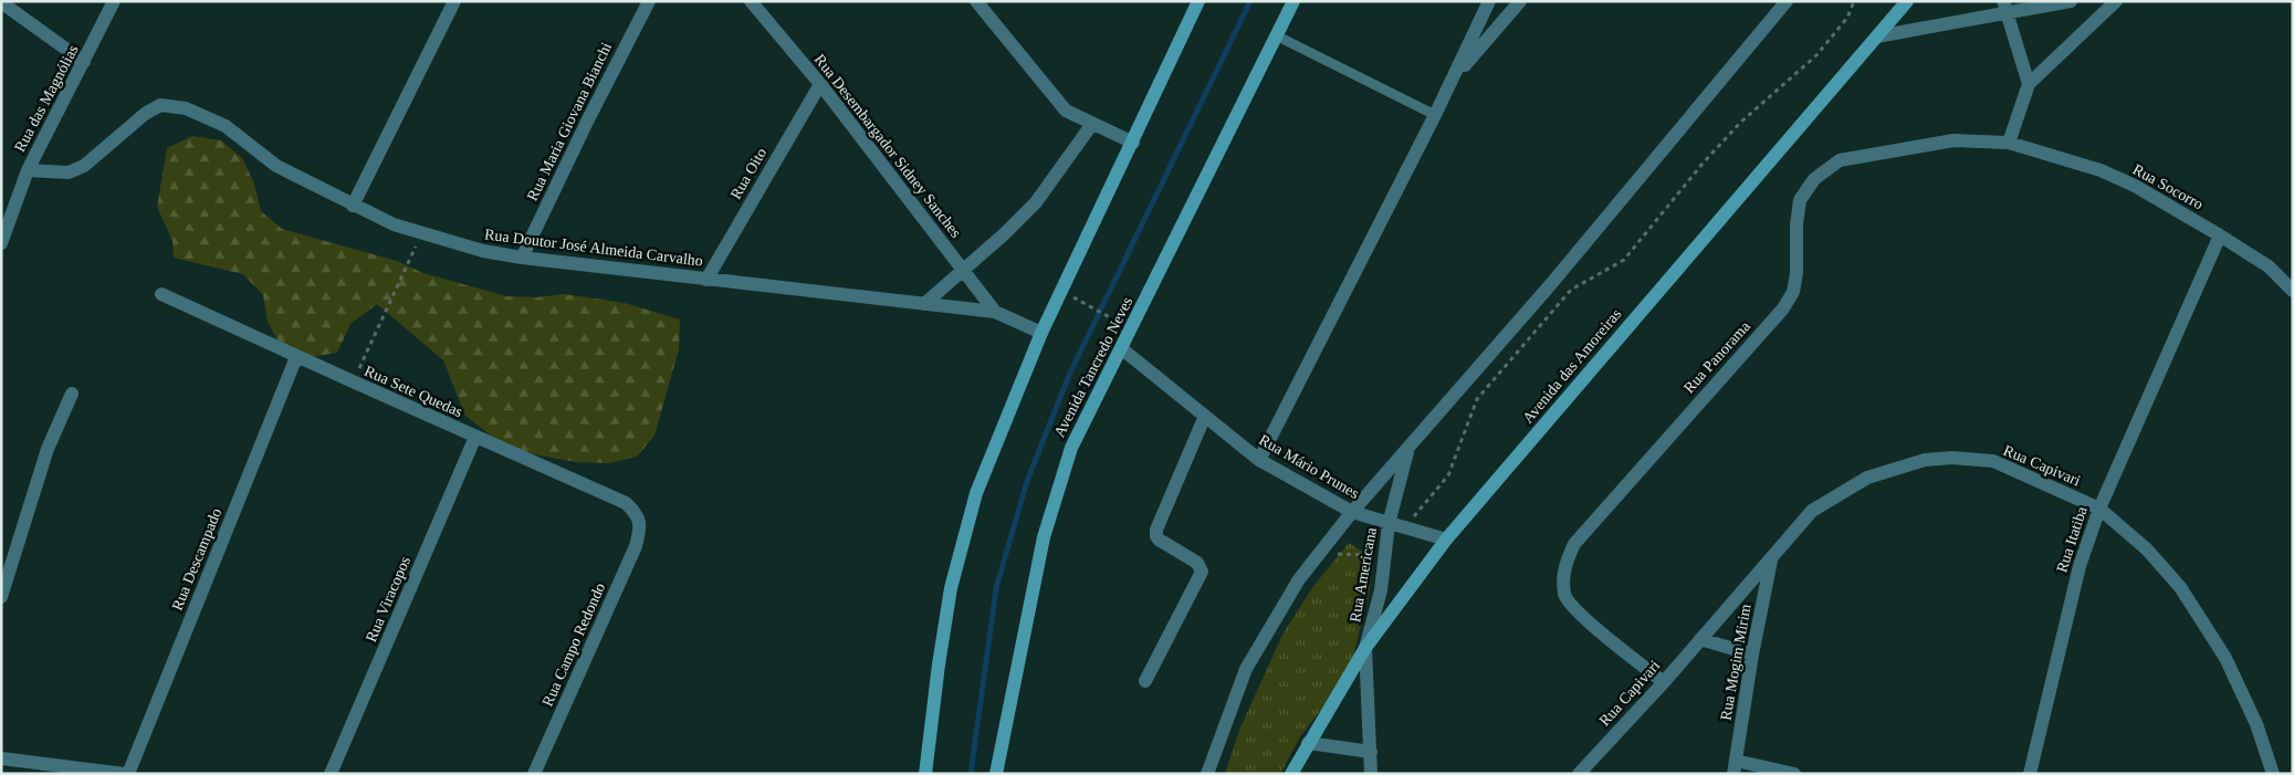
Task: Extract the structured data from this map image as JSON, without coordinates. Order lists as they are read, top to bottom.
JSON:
{
  "streets": {
    "main road": ["Avenida das Amoreiras", "Avenida Tancredo Neves"],
    "street": [
      "Rua das Magnólias",
      "Rua Maria Giovana Bianchi",
      "Rua Desembargador Sidney Sanches",
      "Rua Oito",
      "Rua Socorro",
      "Rua Doutor José Almeida Carvalho",
      "Rua Panorama",
      "Rua Sete Quedas",
      "Rua Capivari",
      "Rua Mário Prunes",
      "Rua Itatiba",
      "Rua Descampado",
      "Rua Americana",
      "Rua Viracopos",
      "Rua Campo Redondo",
      "Rua Mogim Mirim"
    ]
  },
  "crossings": [
    ["Rua das Magnólias", "Rua Doutor José Almeida Carvalho"],
    ["Rua Maria Giovana Bianchi", "Rua Doutor José Almeida Carvalho"],
    ["Rua Desembargador Sidney Sanches", "Rua Oito"],
    ["Rua Desembargador Sidney Sanches", "Rua Doutor José Almeida Carvalho"],
    ["Rua Oito", "Rua Doutor José Almeida Carvalho"],
    ["Rua Socorro", "Rua Panorama"],
    ["Rua Socorro", "Rua Itatiba"],
    ["Rua Panorama", "Rua Capivari"],
    ["Avenida das Amoreiras", "Rua Mário Prunes"],
    ["Avenida das Amoreiras", "Rua Americana"],
    ["Avenida Tancredo Neves", "Rua Mário Prunes"],
    ["Rua Sete Quedas", "Rua Descampado"],
    ["Rua Sete Quedas", "Rua Viracopos"],
    ["Rua Sete Quedas", "Rua Campo Redondo"],
    ["Rua Capivari", "Rua Itatiba"],
    ["Rua Capivari", "Rua Mogim Mirim"],
    ["Rua Mário Prunes", "Rua Americana"]
  ]
}
